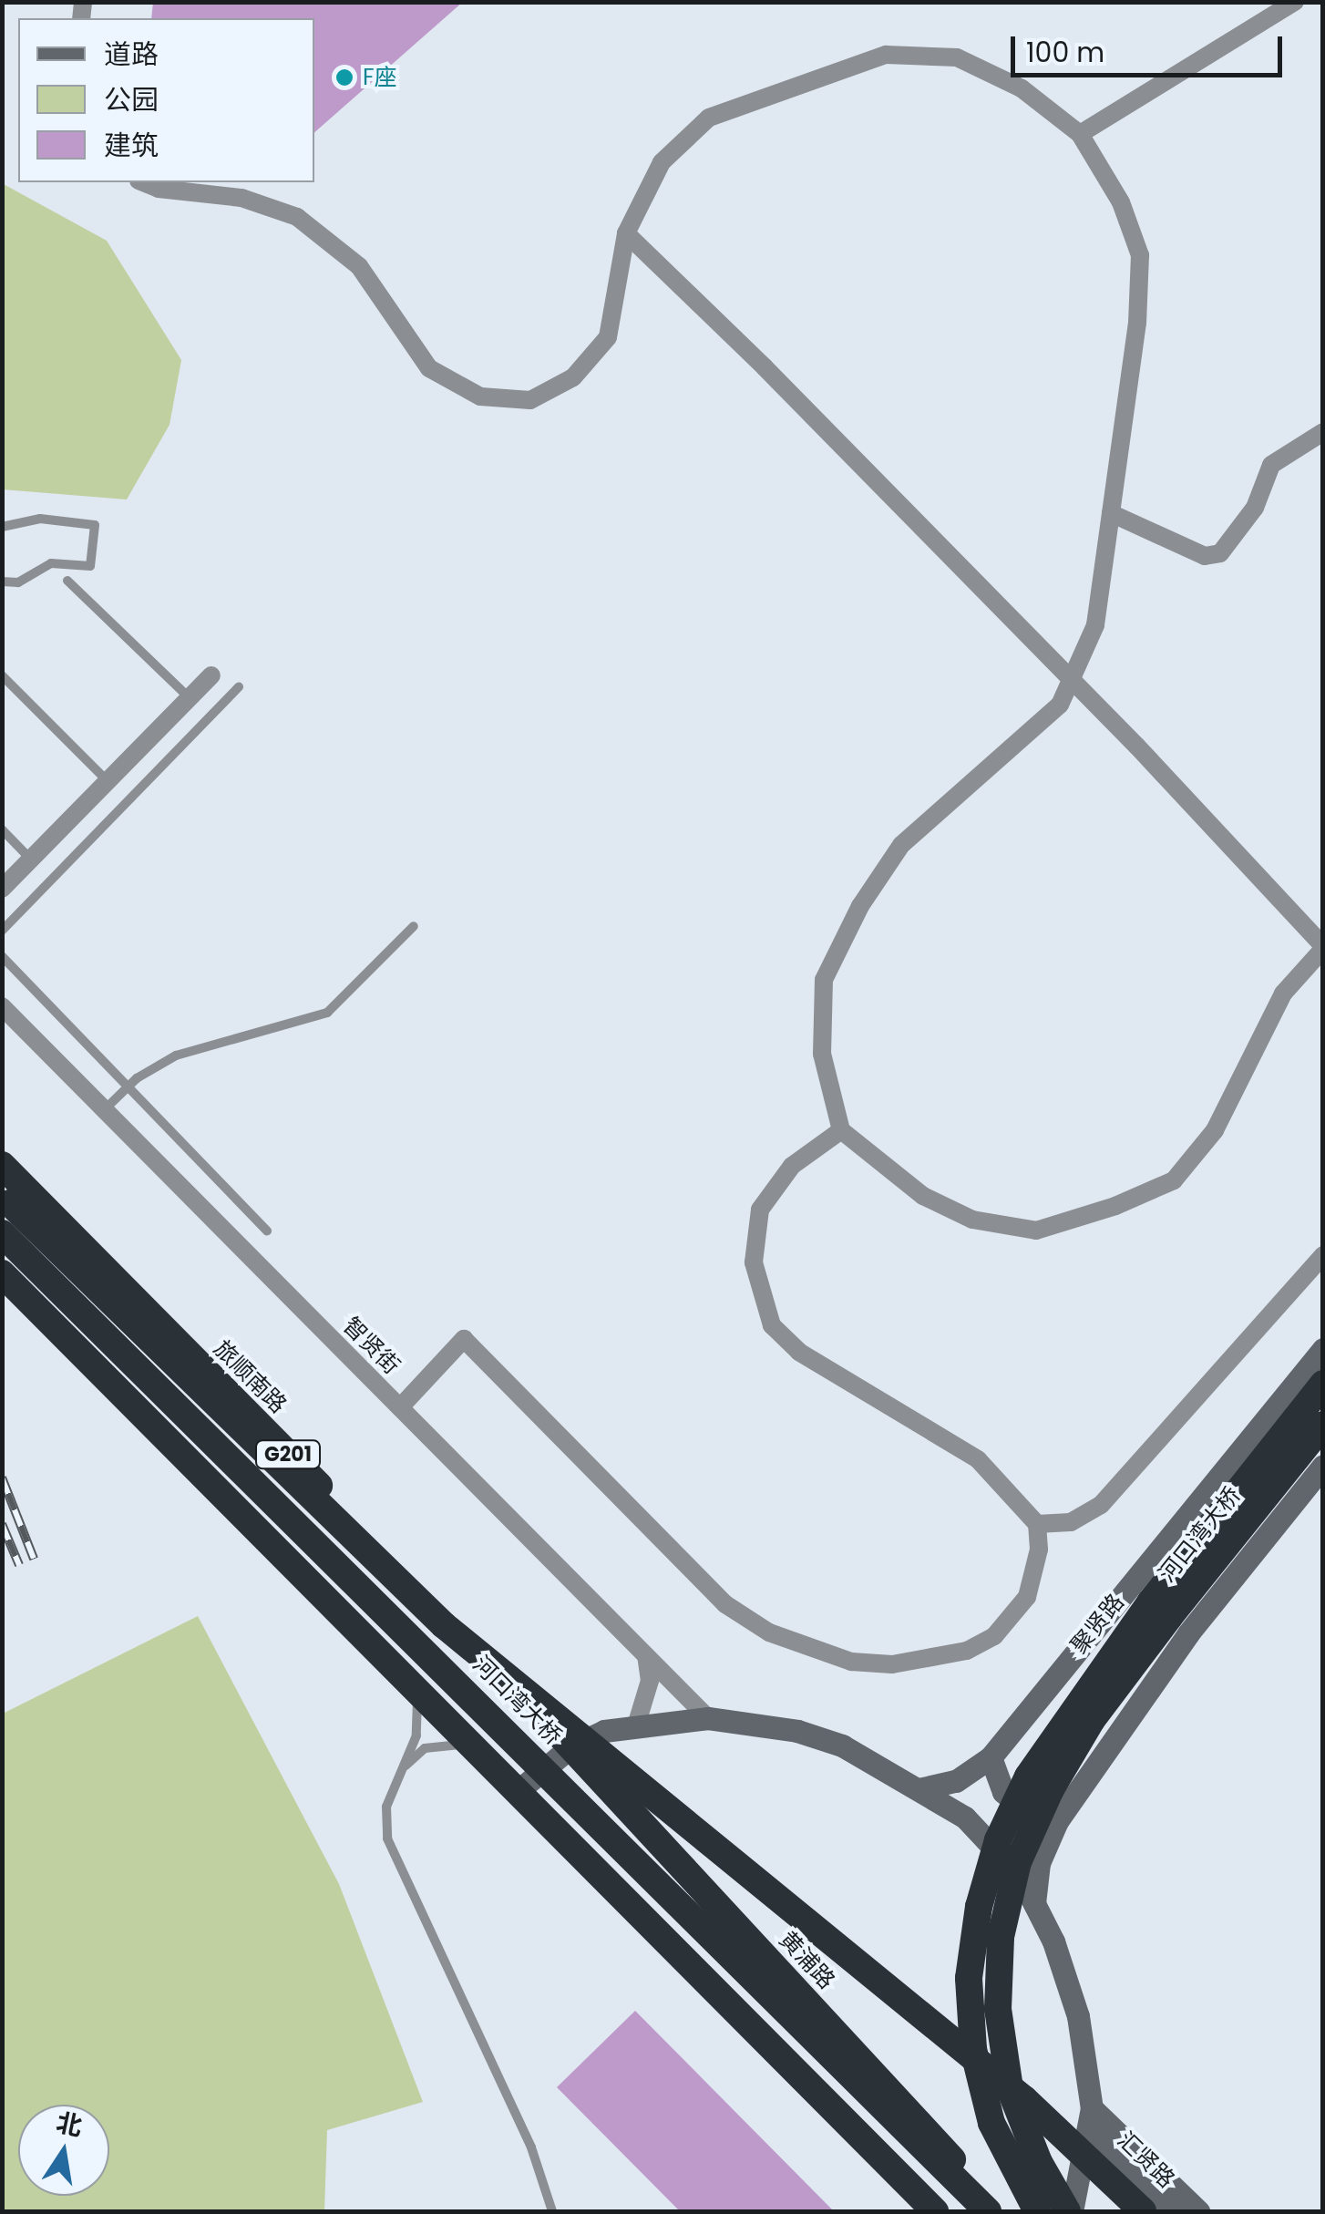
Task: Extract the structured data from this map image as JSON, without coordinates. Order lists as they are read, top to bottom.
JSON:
{
  "streets": {
    "highway": [
      "旅顺南路",
      "G201",
      "河口湾大桥",
      "黄浦路"
    ],
    "main road": ["聚贤路", "汇贤路"],
    "street": ["智贤街"]
  },
  "crossings": [
    ["旅顺南路", "黄浦路"]
  ],
  "places": ["F座"],
  "legend": ["道路", "公园", "建筑"],
  "scale_bar": "100 m",
  "north": "top"
}
